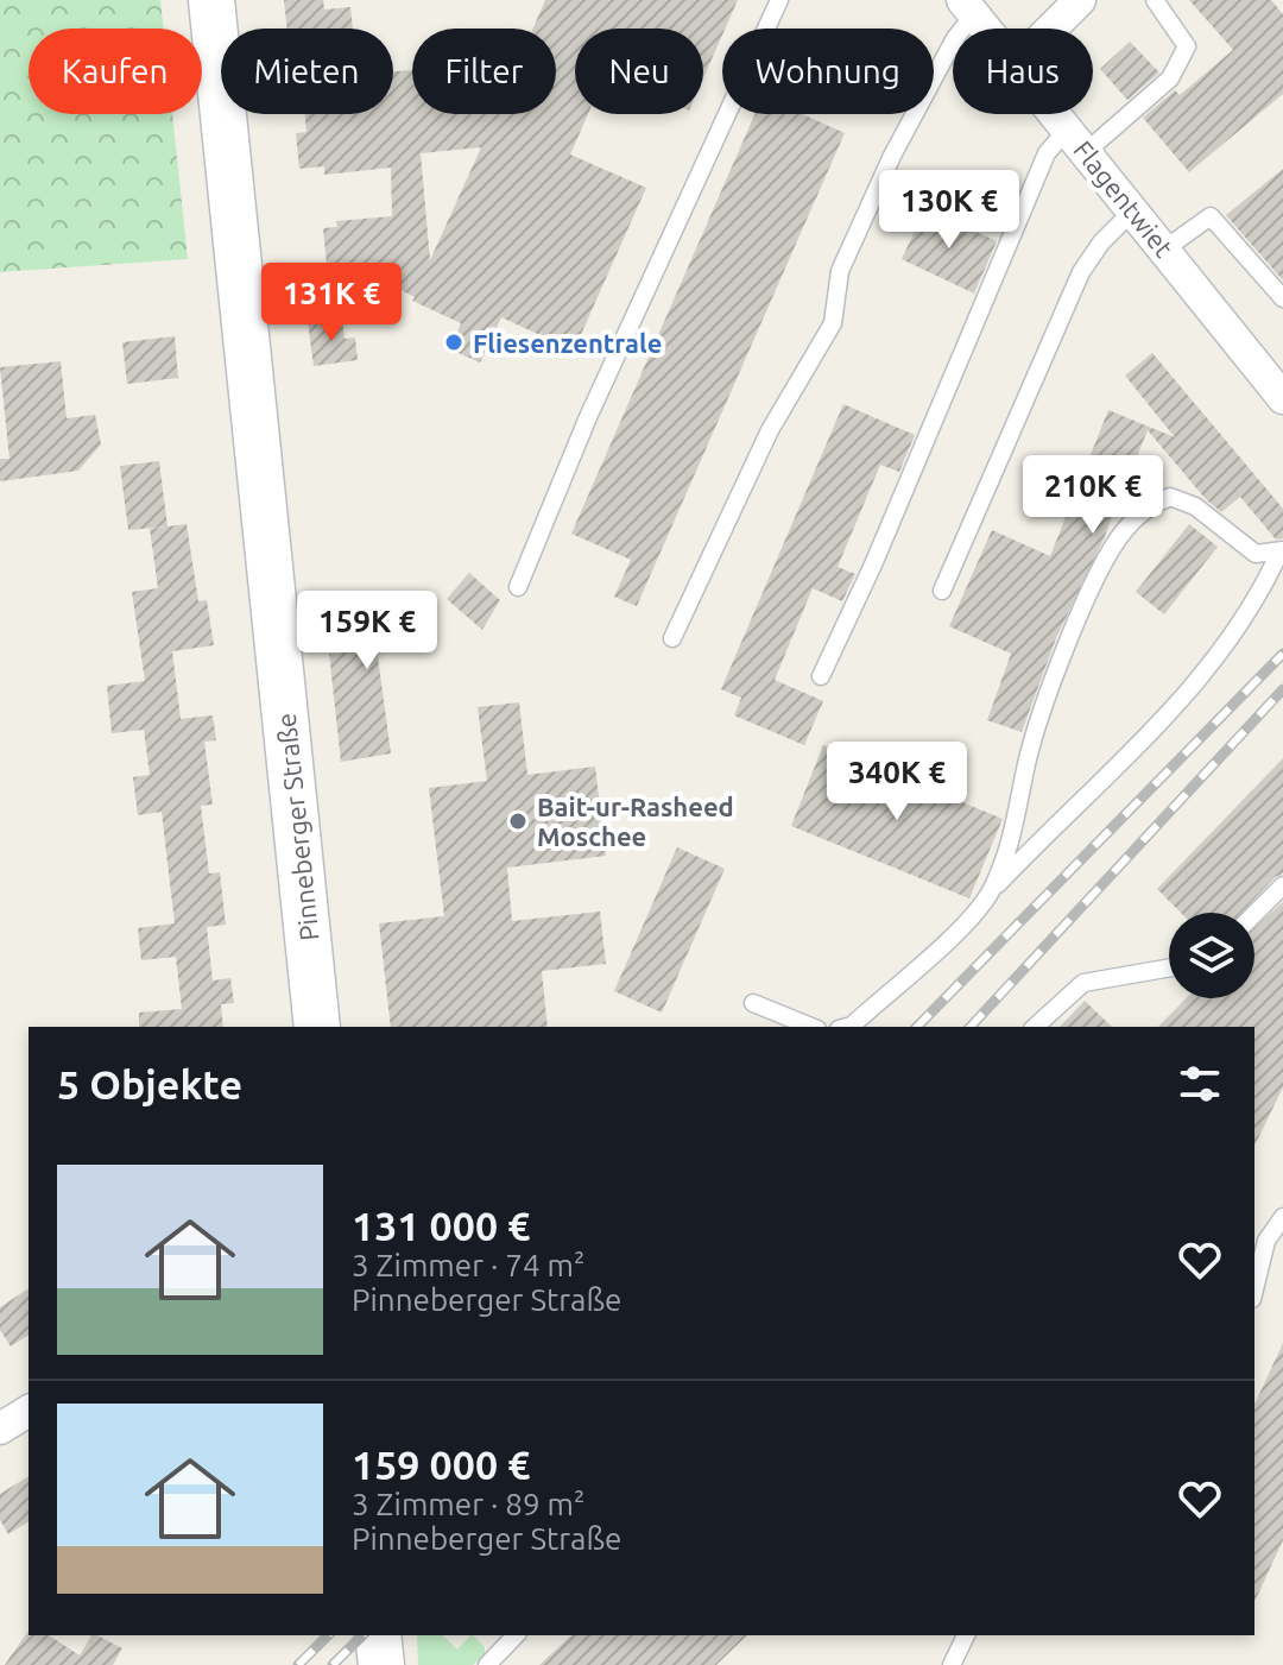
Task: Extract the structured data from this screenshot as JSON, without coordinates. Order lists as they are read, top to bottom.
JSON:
{
  "streets": {
    "main road": ["Pinneberger Straße"],
    "street": ["Flagentwiet"]
  },
  "places": ["Fliesenzentrale", "Bait-ur-Rasheed Moschee"],
  "page": {
    "chip": [
      "Kaufen",
      "Mieten",
      "Filter",
      "Neu",
      "Wohnung",
      "Haus"
    ],
    "price": [
      "130K €",
      "131K €",
      "210K €",
      "159K €",
      "340K €"
    ],
    "heading": "5 Objekte",
    "list": [
      {
        "name": "131 000 €",
        "note": "3 Zimmer · 74 m² · Pinneberger Straße"
      },
      {
        "name": "159 000 €",
        "note": "3 Zimmer · 89 m² · Pinneberger Straße"
      }
    ]
  }
}
